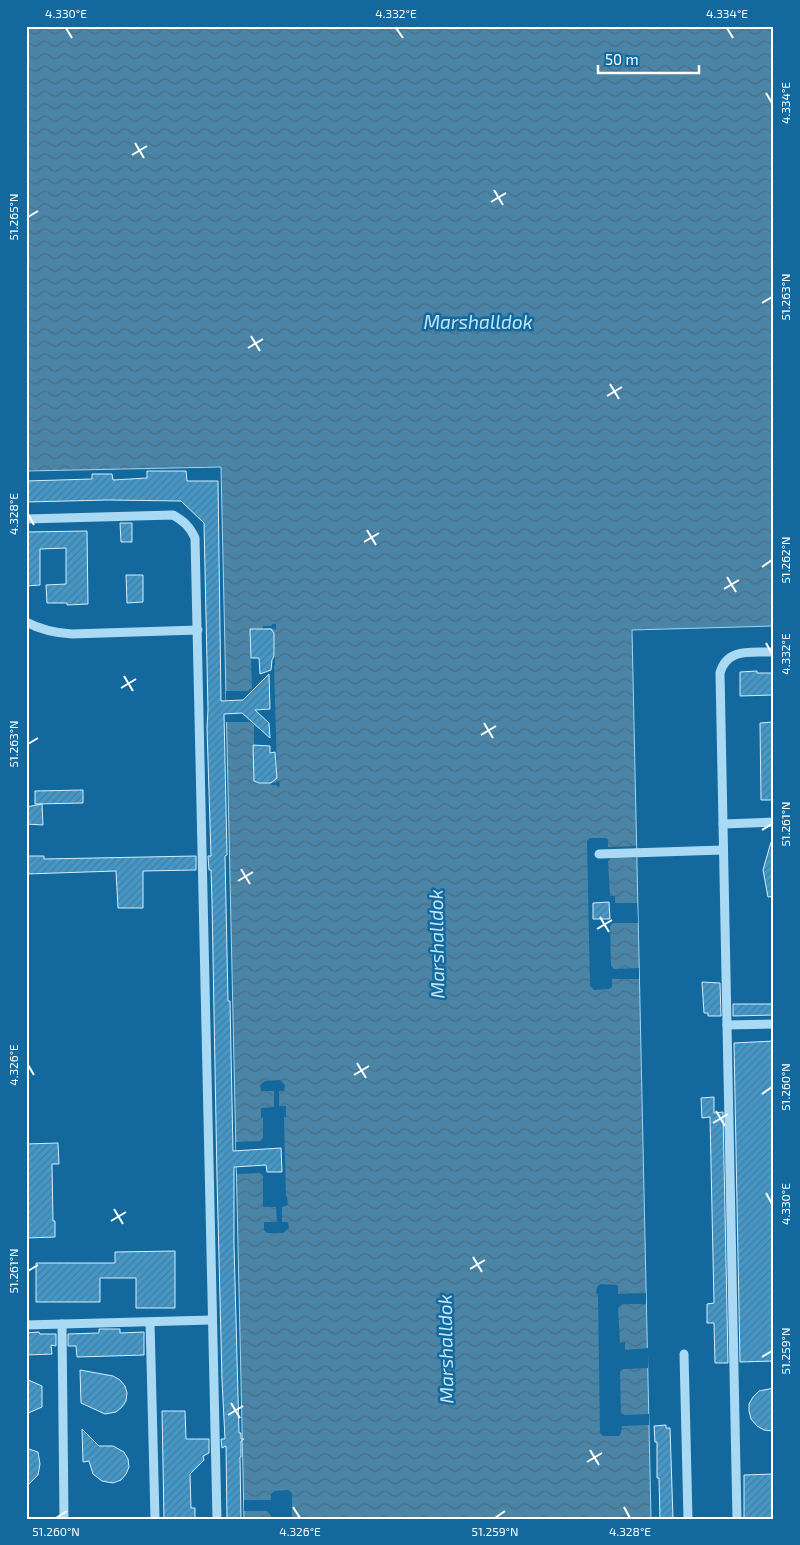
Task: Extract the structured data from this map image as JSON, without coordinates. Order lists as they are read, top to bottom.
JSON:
{
  "water": ["Marshalldok"],
  "scale_bar": "50 m",
  "coordinates": [
    "4.330°E",
    "4.332°E",
    "4.334°E",
    "51.265°N",
    "51.263°N",
    "4.328°E",
    "51.262°N",
    "51.261°N",
    "4.326°E",
    "51.260°N",
    "51.259°N"
  ]
}
